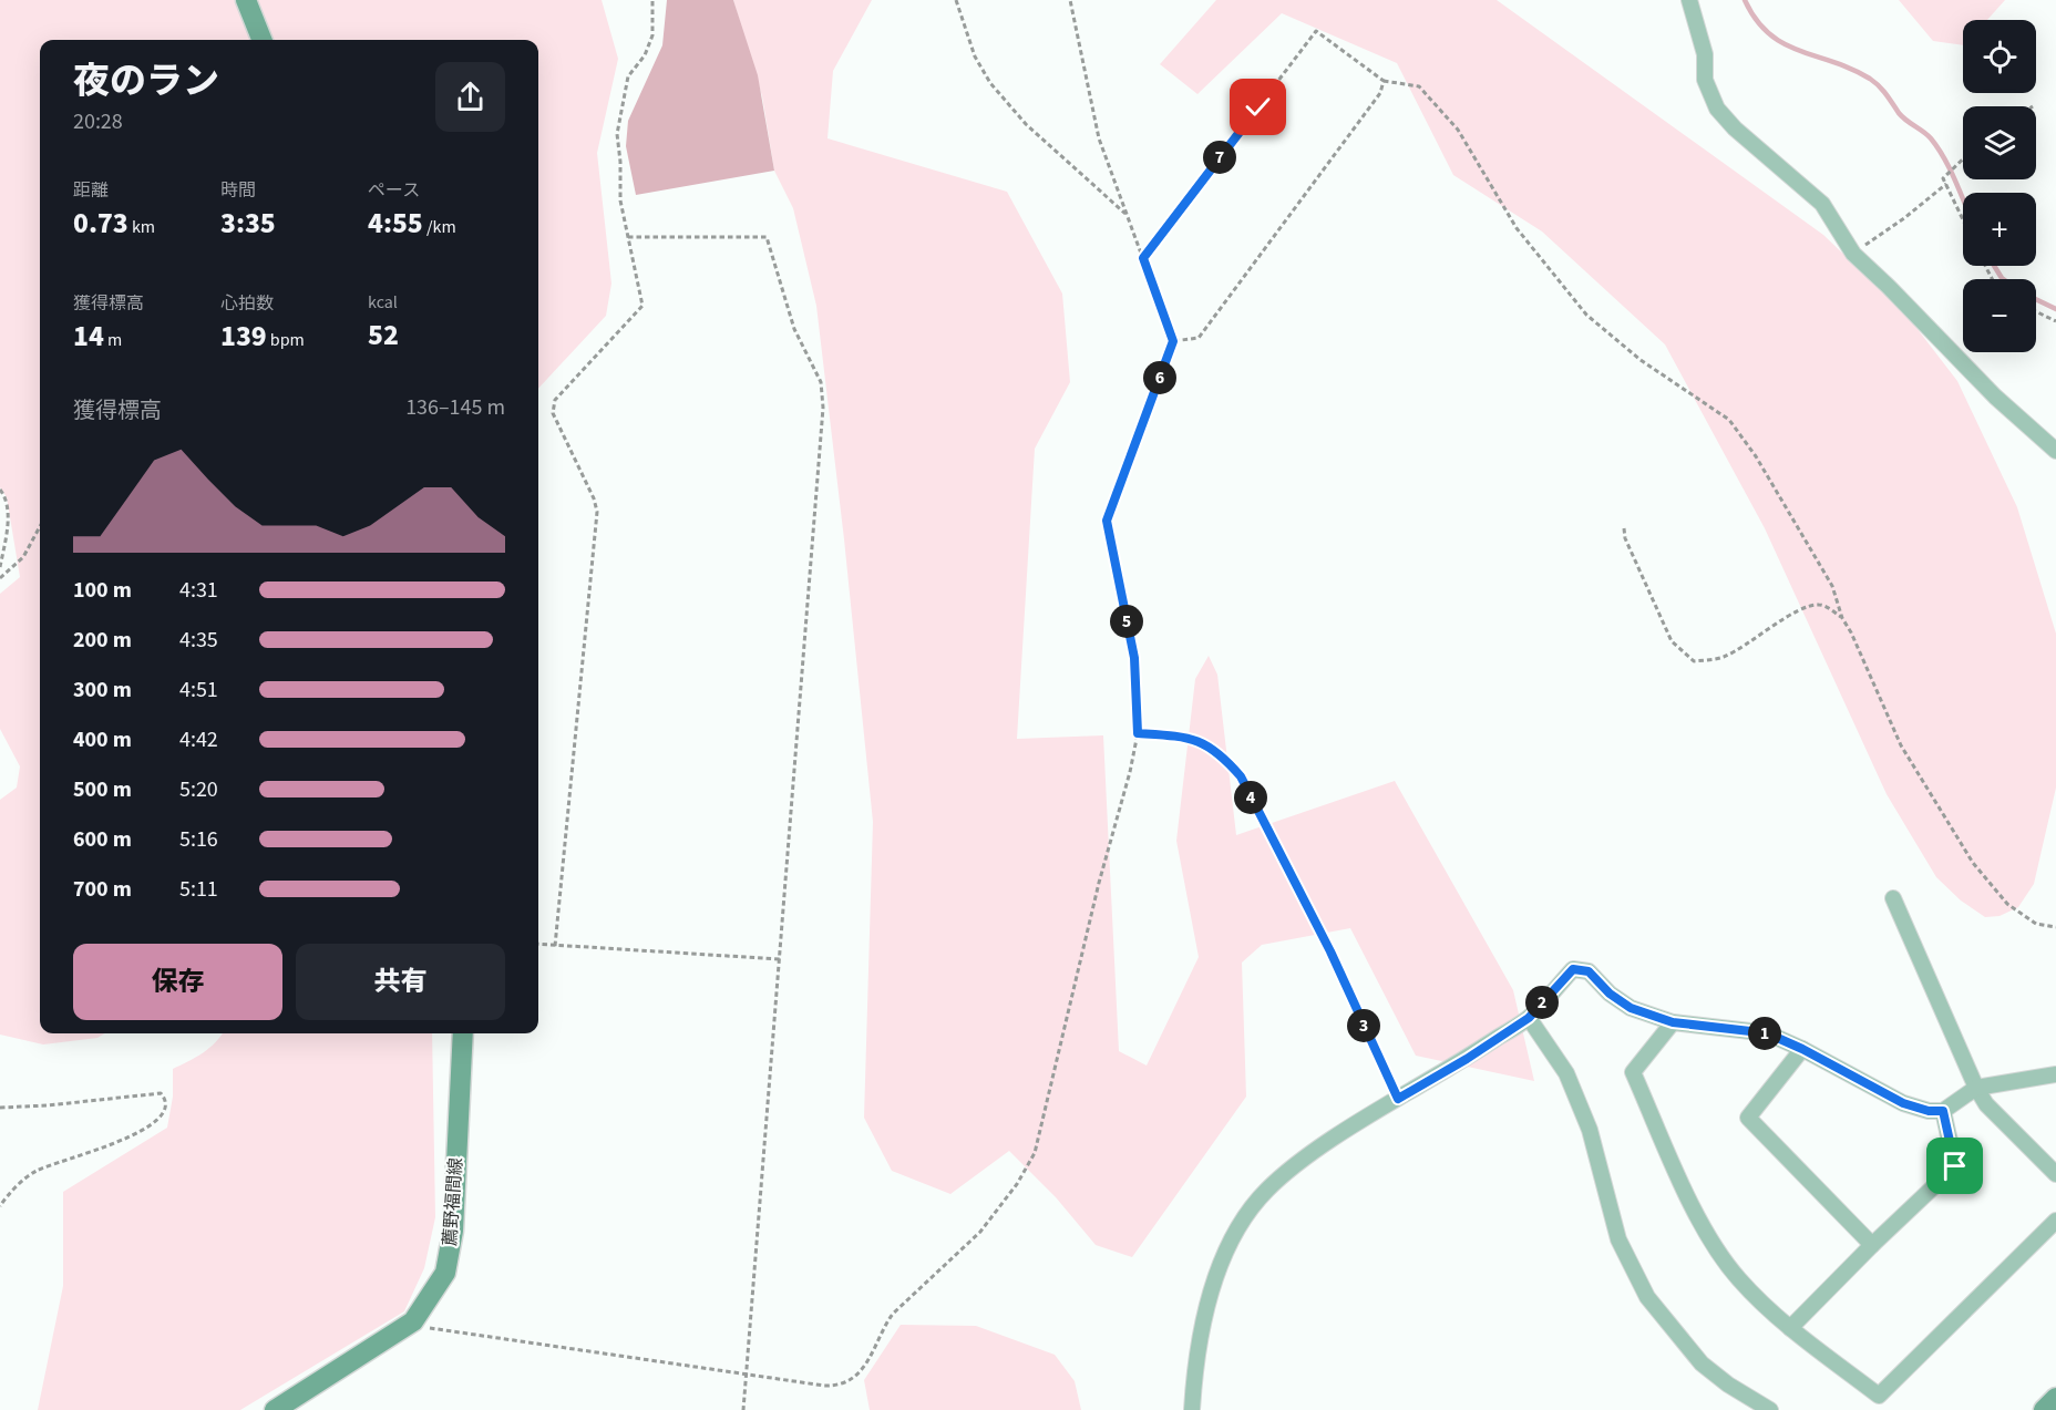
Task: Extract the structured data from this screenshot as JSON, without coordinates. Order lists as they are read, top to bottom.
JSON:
{
  "streets": {
    "main road": ["薦野福間線"]
  },
  "page": {
    "map_buttons": ["+", "−"],
    "heading": ["夜のラン", "20:28"],
    "pins": [
      "7",
      "6",
      "5",
      "4",
      "2",
      "3",
      "1"
    ],
    "stats": [
      ["距離", "0.73 km"],
      ["時間", "3:35"],
      ["ペース", "4:55 /km"],
      ["獲得標高", "14 m"],
      ["心拍数", "139 bpm"],
      ["kcal", "52"]
    ],
    "chart": ["獲得標高", "136–145 m"],
    "list": [
      {
        "name": "100 m",
        "note": "4:31"
      },
      {
        "name": "200 m",
        "note": "4:35"
      },
      {
        "name": "300 m",
        "note": "4:51"
      },
      {
        "name": "400 m",
        "note": "4:42"
      },
      {
        "name": "500 m",
        "note": "5:20"
      },
      {
        "name": "600 m",
        "note": "5:16"
      },
      {
        "name": "700 m",
        "note": "5:11"
      }
    ],
    "buttons": ["保存", "共有"]
  }
}
